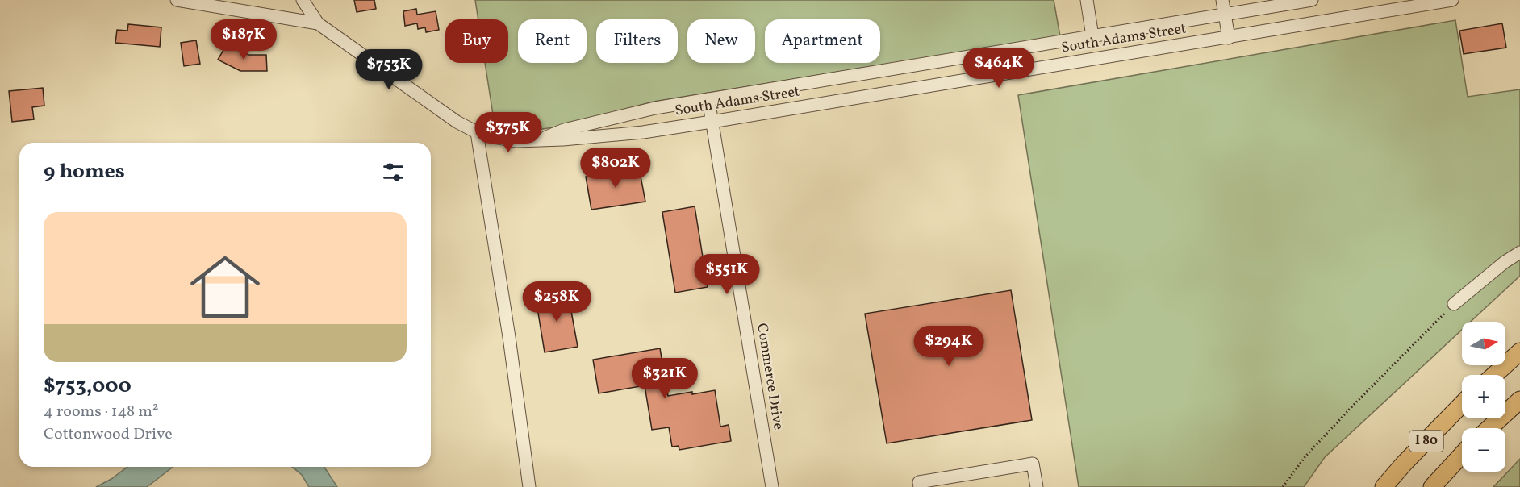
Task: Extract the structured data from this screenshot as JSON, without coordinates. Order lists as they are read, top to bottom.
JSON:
{
  "streets": {
    "highway": ["I 80"],
    "street": ["South Adams Street", "Commerce Drive"]
  },
  "crossings": [
    ["South Adams Street", "Commerce Drive"]
  ],
  "north": "right",
  "page": {
    "price": [
      "$187K",
      "$464K",
      "$753K",
      "$375K",
      "$802K",
      "$551K",
      "$258K",
      "$294K",
      "$321K"
    ],
    "chip": [
      "Buy",
      "Rent",
      "Filters",
      "New",
      "Apartment"
    ],
    "heading": "9 homes",
    "list": [
      {
        "name": "$753,000",
        "note": "4 rooms · 148 m² · Cottonwood Drive"
      }
    ],
    "map_buttons": ["+", "−"]
  }
}
